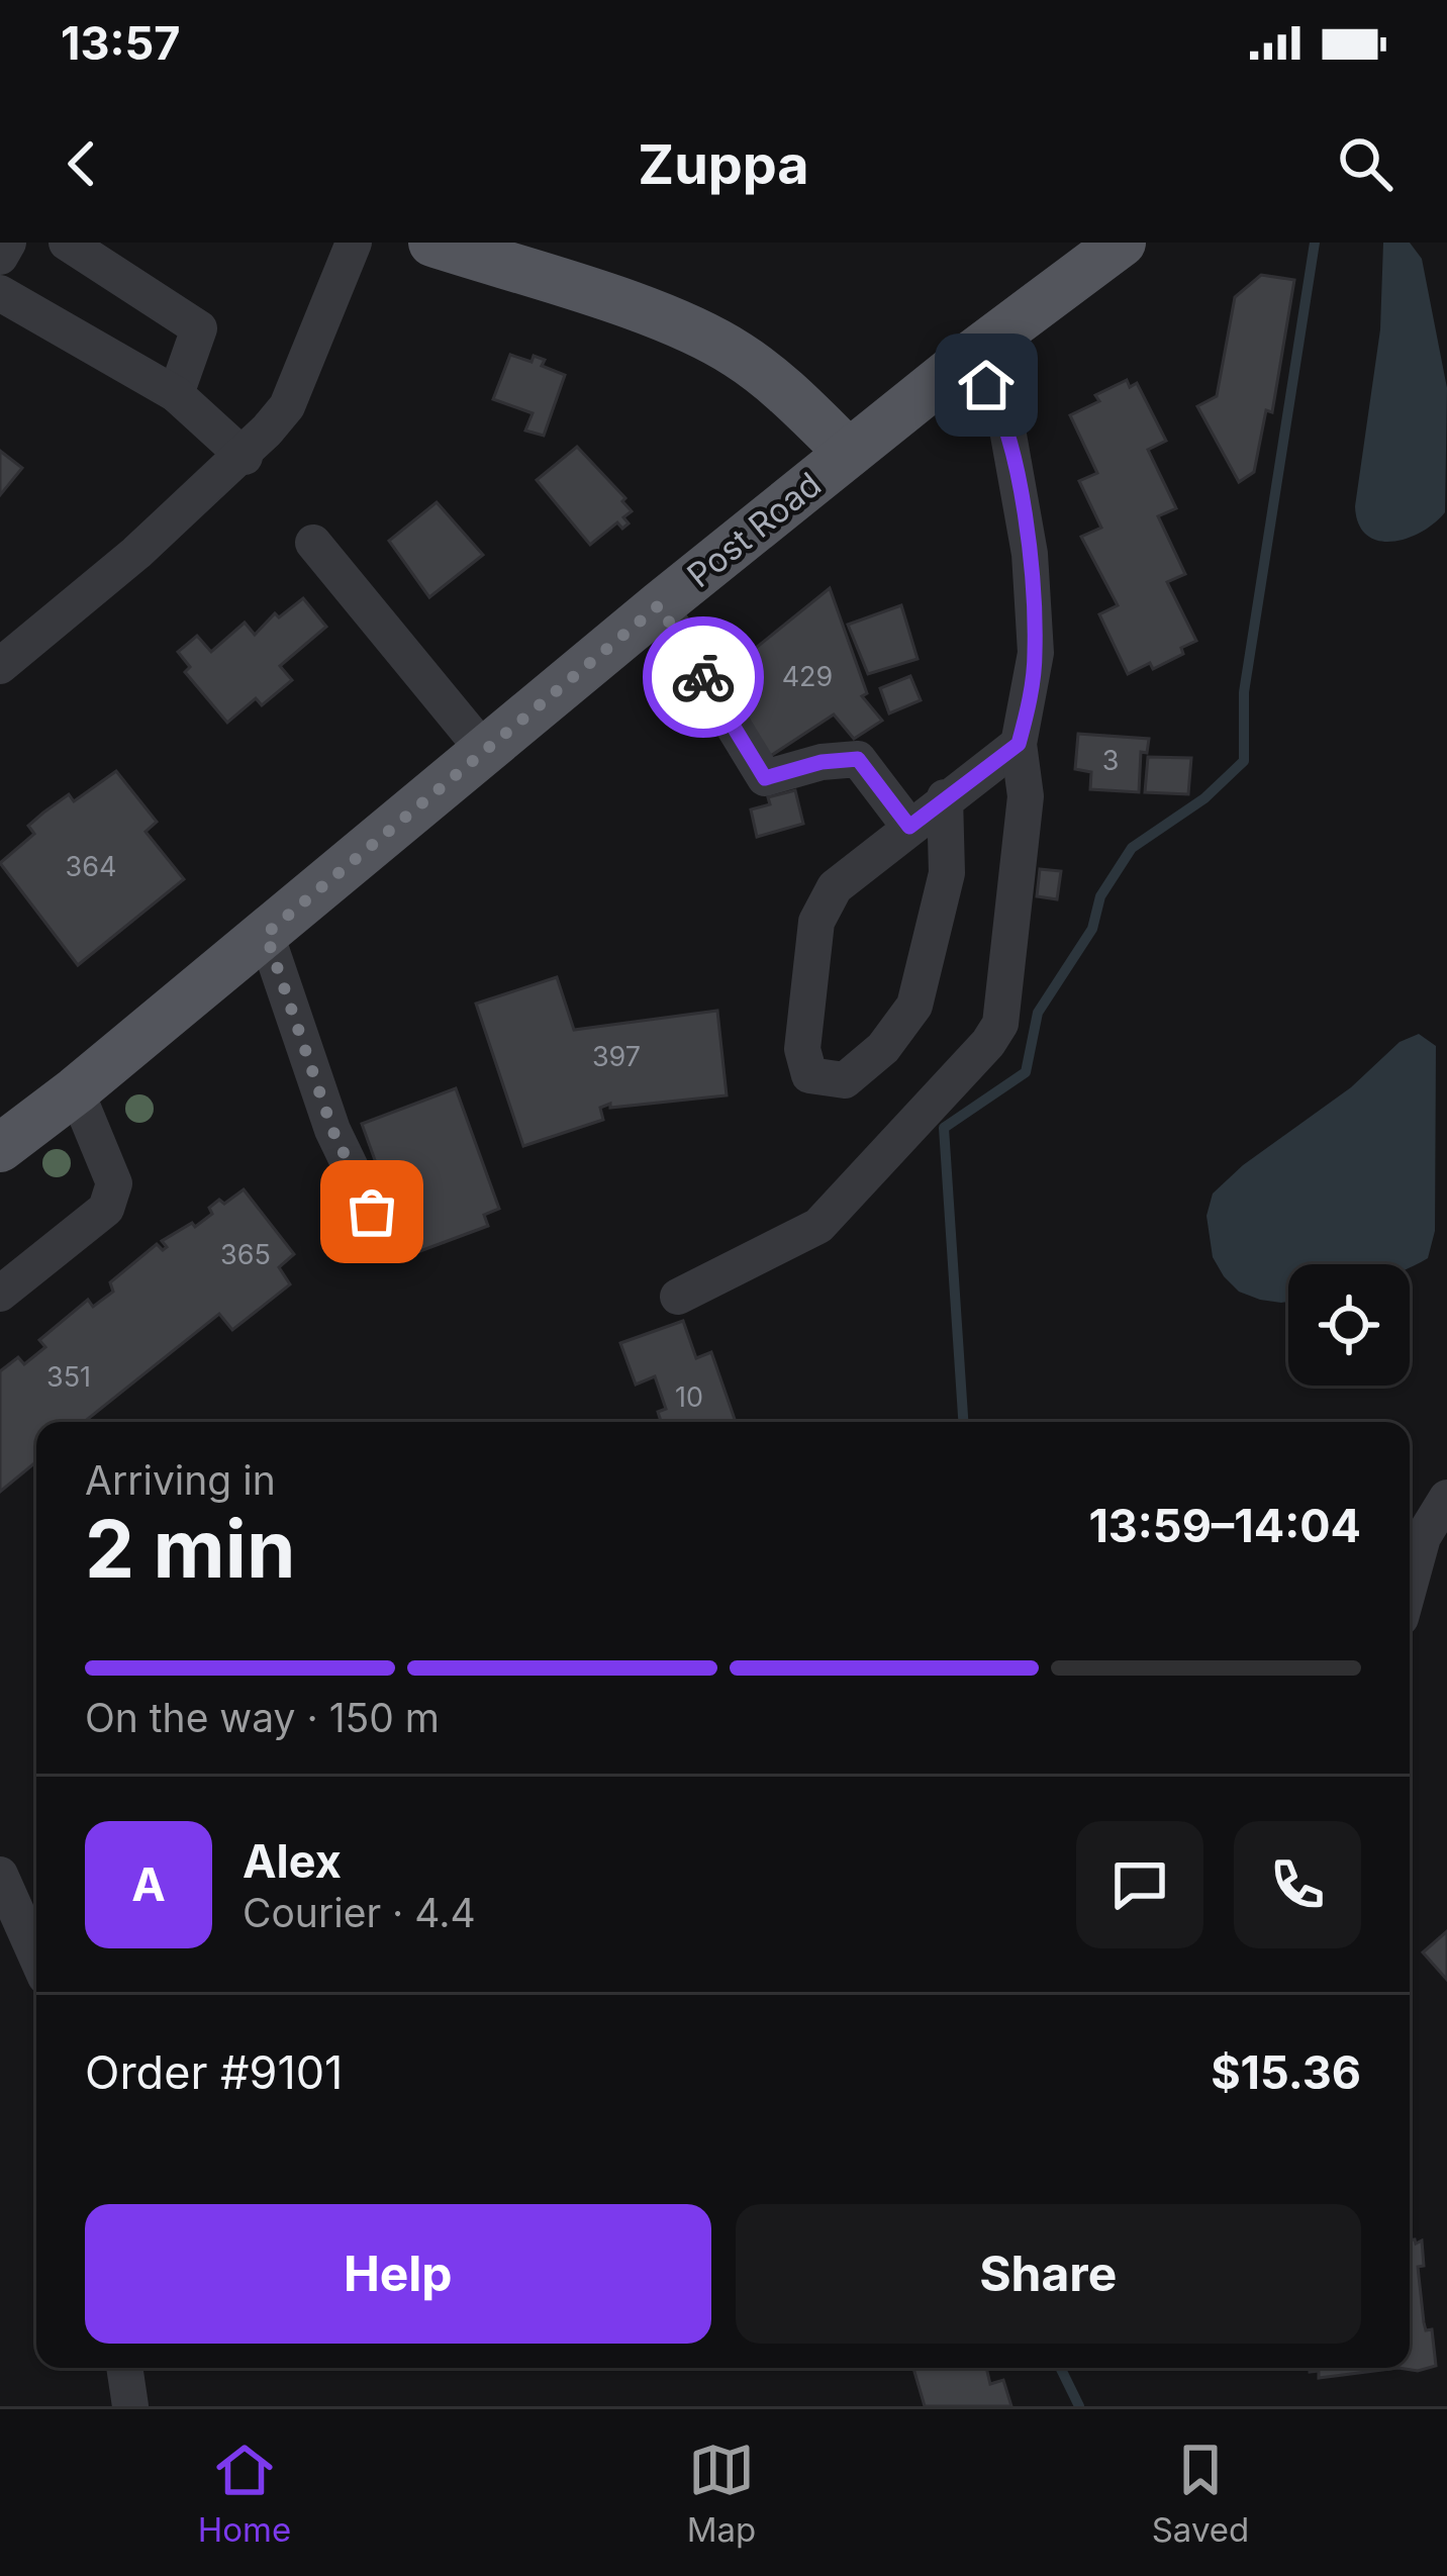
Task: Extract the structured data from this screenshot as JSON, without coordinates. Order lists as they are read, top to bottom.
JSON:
{
  "streets": {
    "main road": ["Post Road"]
  },
  "house_numbers": [
    "429",
    "3",
    "364",
    "397",
    "365",
    "351",
    "10"
  ],
  "page": {
    "status": "13:57",
    "header": "Zuppa",
    "heading": ["2 min", "Arriving in", "13:59–14:04"],
    "panel": [
      "Alex",
      "Courier · 4.4",
      "Order #9101",
      "$15.36"
    ],
    "bar": "On the way · 150 m",
    "round": "A",
    "buttons": ["Help", "Share"],
    "tabs": ["Home", "Map", "Saved"]
  }
}
